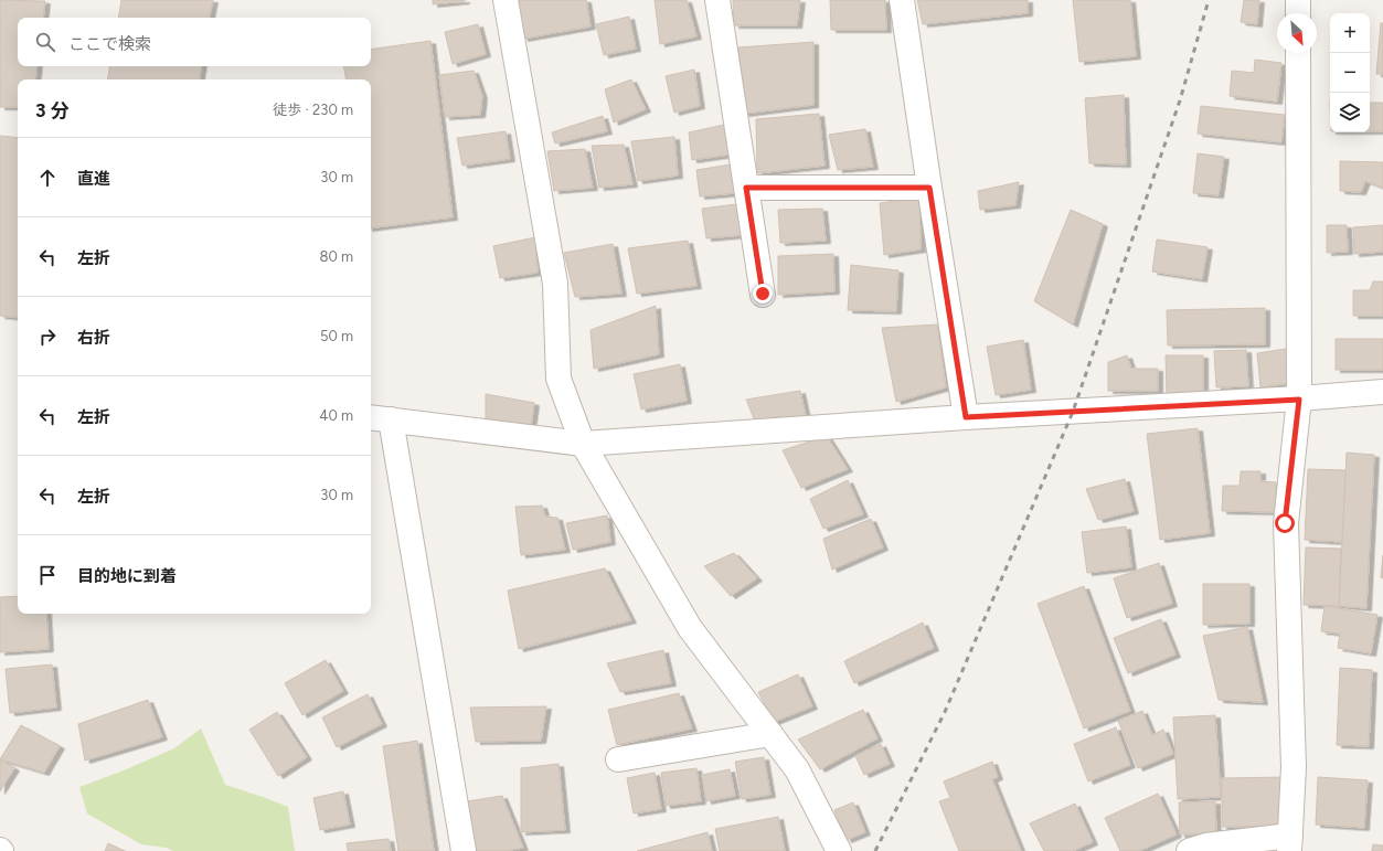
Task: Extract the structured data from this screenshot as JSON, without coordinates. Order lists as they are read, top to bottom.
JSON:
{
  "north": "bottom right",
  "page": {
    "map_buttons": ["+", "−"],
    "search": "ここで検索",
    "heading": ["3 分", "徒歩 · 230 m"],
    "list": [
      ["直進", "30 m"],
      ["左折", "80 m"],
      ["右折", "50 m"],
      ["左折", "40 m"],
      ["左折", "30 m"],
      "目的地に到着"
    ]
  }
}
